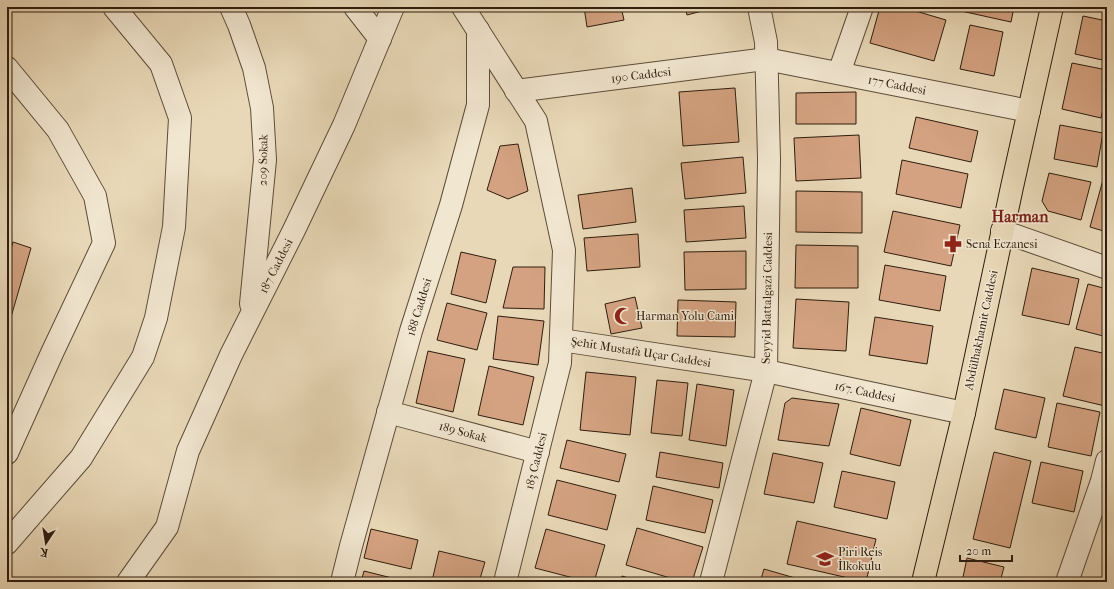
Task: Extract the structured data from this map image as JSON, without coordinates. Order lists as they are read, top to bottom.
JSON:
{
  "streets": {
    "main road": ["Abdülhakhamit Caddesi"],
    "street": [
      "190 Caddesi",
      "177 Caddesi",
      "209 Sokak",
      "187 Caddesi",
      "Seyyid Battalgazi Caddesi",
      "188 Caddesi",
      "Şehit Mustafa Uçar Caddesi",
      "167. Caddesi",
      "189 Sokak",
      "183 Caddesi"
    ]
  },
  "crossings": [
    ["190 Caddesi", "177 Caddesi"],
    ["190 Caddesi", "Seyyid Battalgazi Caddesi"],
    ["190 Caddesi", "Şehit Mustafa Uçar Caddesi"],
    ["177 Caddesi", "Seyyid Battalgazi Caddesi"],
    ["177 Caddesi", "Abdülhakhamit Caddesi"],
    ["209 Sokak", "187 Caddesi"],
    ["Seyyid Battalgazi Caddesi", "Şehit Mustafa Uçar Caddesi"],
    ["Seyyid Battalgazi Caddesi", "167. Caddesi"],
    ["188 Caddesi", "Şehit Mustafa Uçar Caddesi"],
    ["188 Caddesi", "189 Sokak"],
    ["Abdülhakhamit Caddesi", "167. Caddesi"],
    ["Şehit Mustafa Uçar Caddesi", "167. Caddesi"],
    ["Şehit Mustafa Uçar Caddesi", "183 Caddesi"],
    ["189 Sokak", "183 Caddesi"]
  ],
  "districts": ["Harman"],
  "places": {
    "pharmacy": ["Sena Eczanesi"],
    "mosque": ["Harman Yolu Cami"],
    "school or university": ["Piri Reis İlkokulu"]
  },
  "scale_bar": "20 m",
  "north": "bottom"
}
